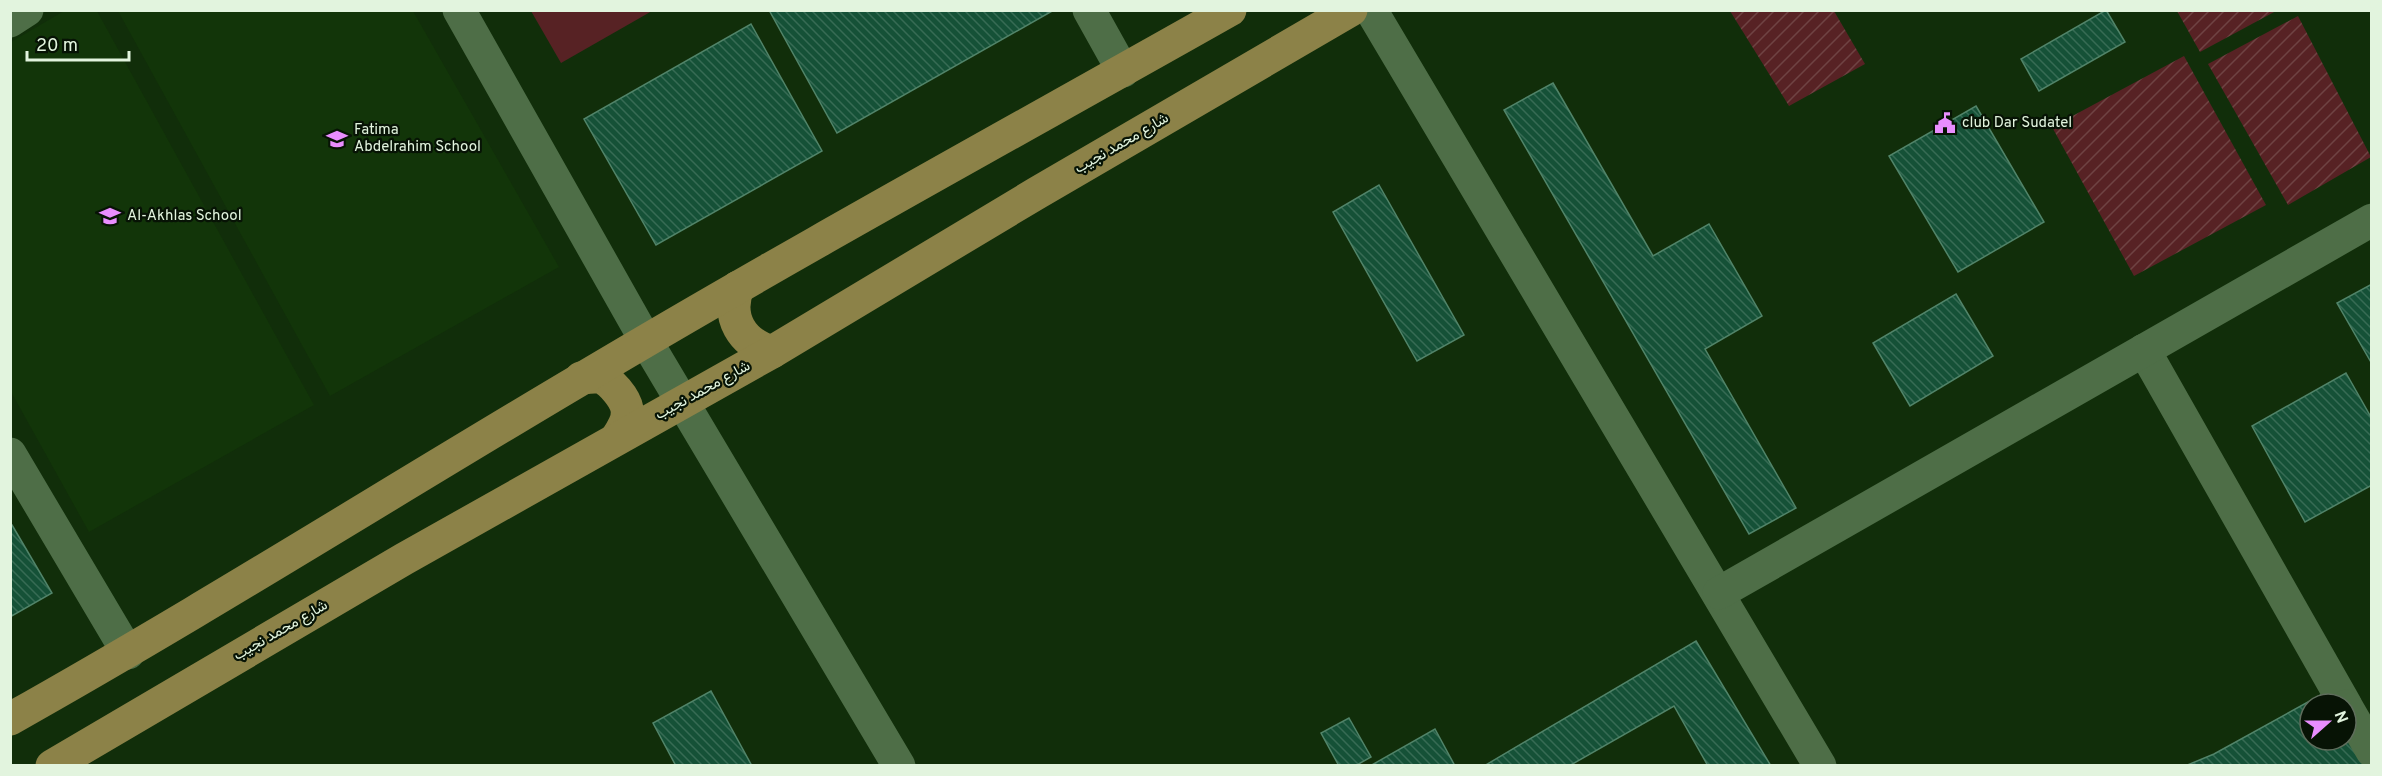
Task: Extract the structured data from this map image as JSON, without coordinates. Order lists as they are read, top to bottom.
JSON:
{
  "streets": {
    "main road": ["شارع محمد نجيب"]
  },
  "places": {
    "public building": ["club Dar Sudatel"],
    "school or university": ["Fatima Abdelrahim School", "Al-Akhlas School"]
  },
  "scale_bar": "20 m",
  "north": "right"
}
